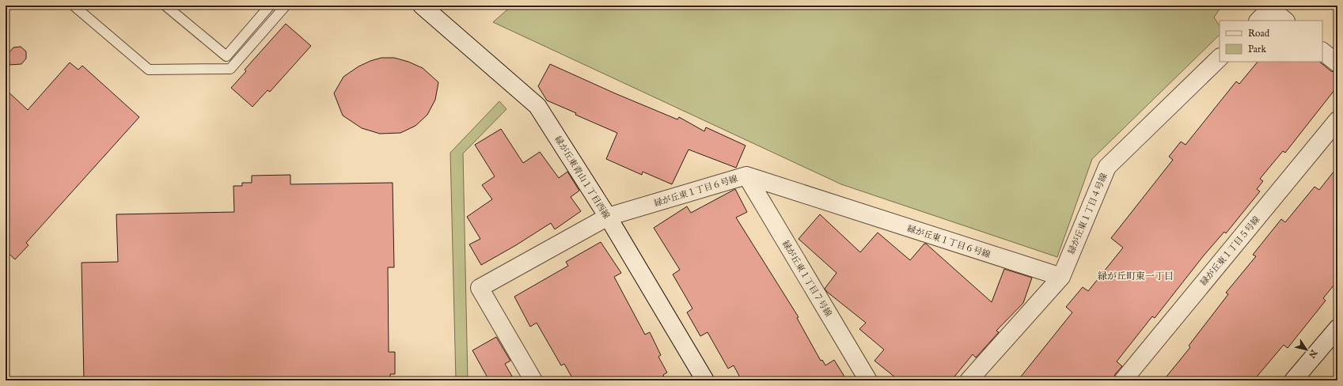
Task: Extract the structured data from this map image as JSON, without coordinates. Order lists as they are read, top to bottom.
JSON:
{
  "streets": {
    "street": [
      "緑が丘東青山１丁目西線",
      "緑が丘東１丁目６号線",
      "緑が丘東１丁目４号線",
      "緑が丘東１丁目５号線",
      "緑が丘東１丁目７号線"
    ]
  },
  "crossings": [
    ["緑が丘東青山１丁目西線", "緑が丘東１丁目６号線"],
    ["緑が丘東１丁目６号線", "緑が丘東１丁目４号線"],
    ["緑が丘東１丁目６号線", "緑が丘東１丁目７号線"]
  ],
  "districts": ["緑が丘町東一丁目"],
  "legend": ["Road", "Park"],
  "north": "bottom right"
}
